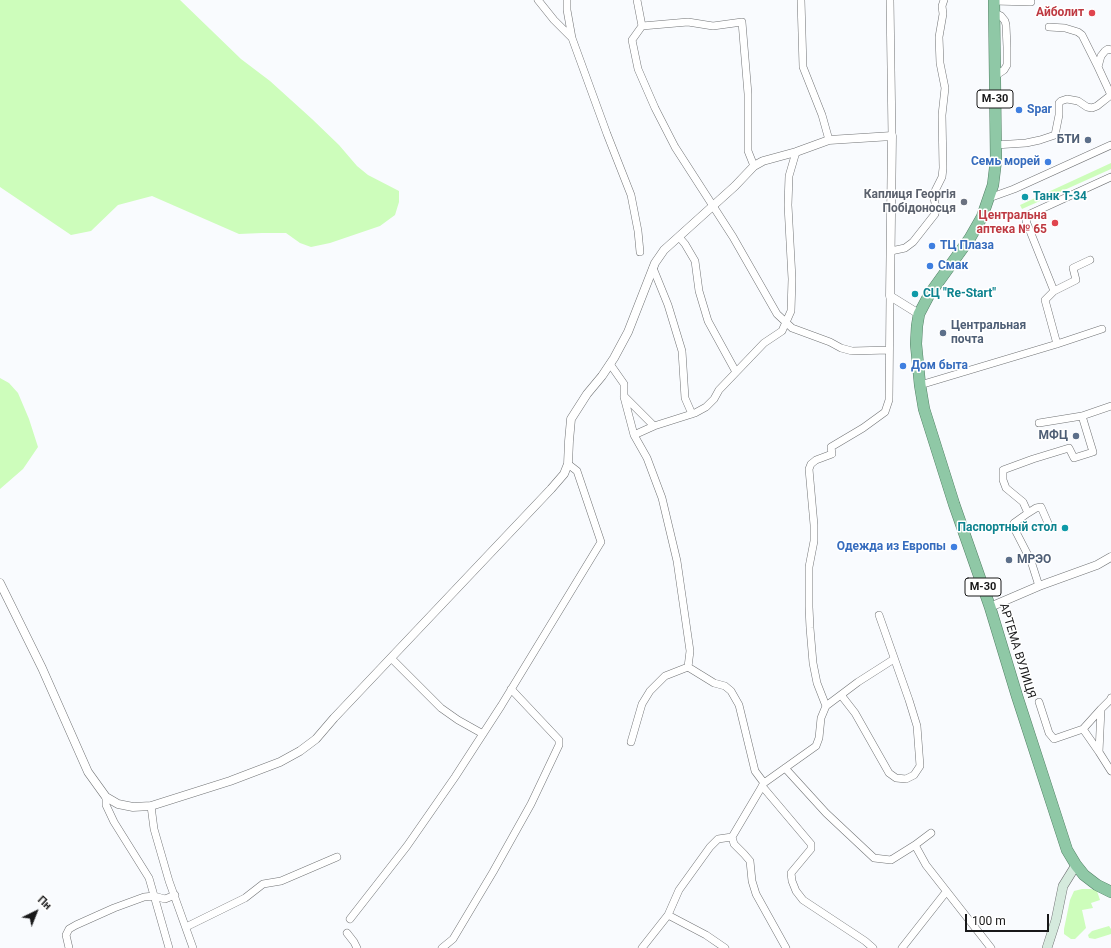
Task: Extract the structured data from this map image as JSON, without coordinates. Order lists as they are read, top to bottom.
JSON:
{
  "streets": {
    "highway": ["М-30", "АРТЕМА ВУЛИЦЯ"]
  },
  "crossings": [
    ["М-30", "АРТЕМА ВУЛИЦЯ"]
  ],
  "places": [
    "Айболит",
    "Spar",
    "БТИ",
    "Семь морей",
    "Танк Т-34",
    "Каплиця Георгія Побідоносця",
    "Центральна аптека № 65",
    "ТЦ Плаза",
    "Смак",
    "СЦ \"Re-Start\"",
    "Центральная почта",
    "Дом быта",
    "МФЦ",
    "Паспортный стол",
    "Одежда из Европы",
    "МРЭО"
  ],
  "scale_bar": "100 m",
  "north": "top right"
}
